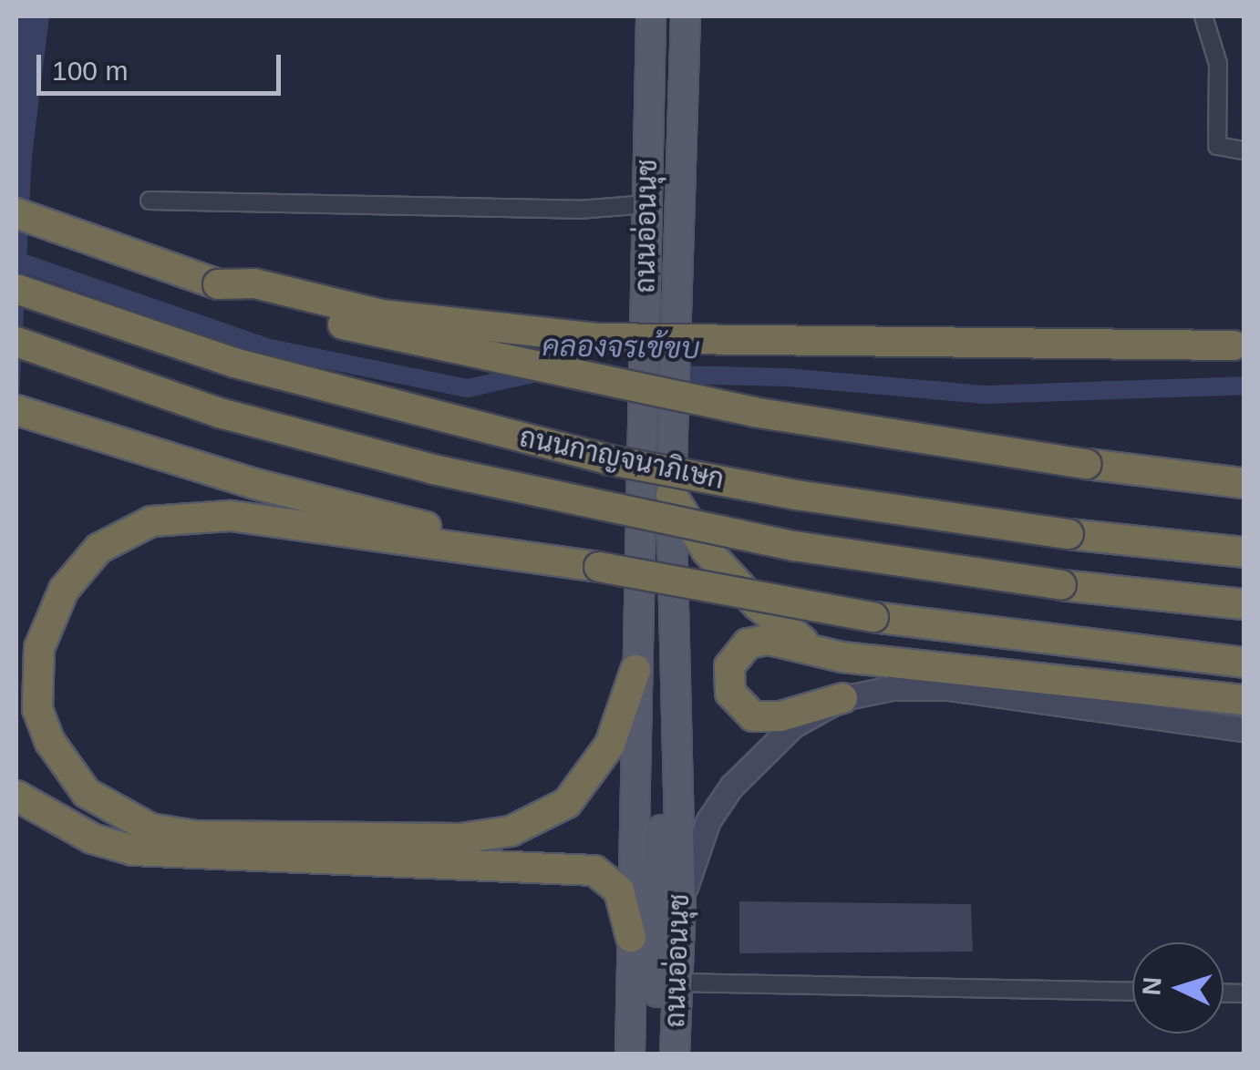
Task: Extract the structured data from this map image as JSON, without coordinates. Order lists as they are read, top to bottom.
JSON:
{
  "streets": {
    "highway": ["ถนนกาญจนาภิเษก"],
    "main road": ["ถนนอ่อนนุช"]
  },
  "water": ["คลองจรเข้ขบ"],
  "scale_bar": "100 m",
  "north": "left"
}
